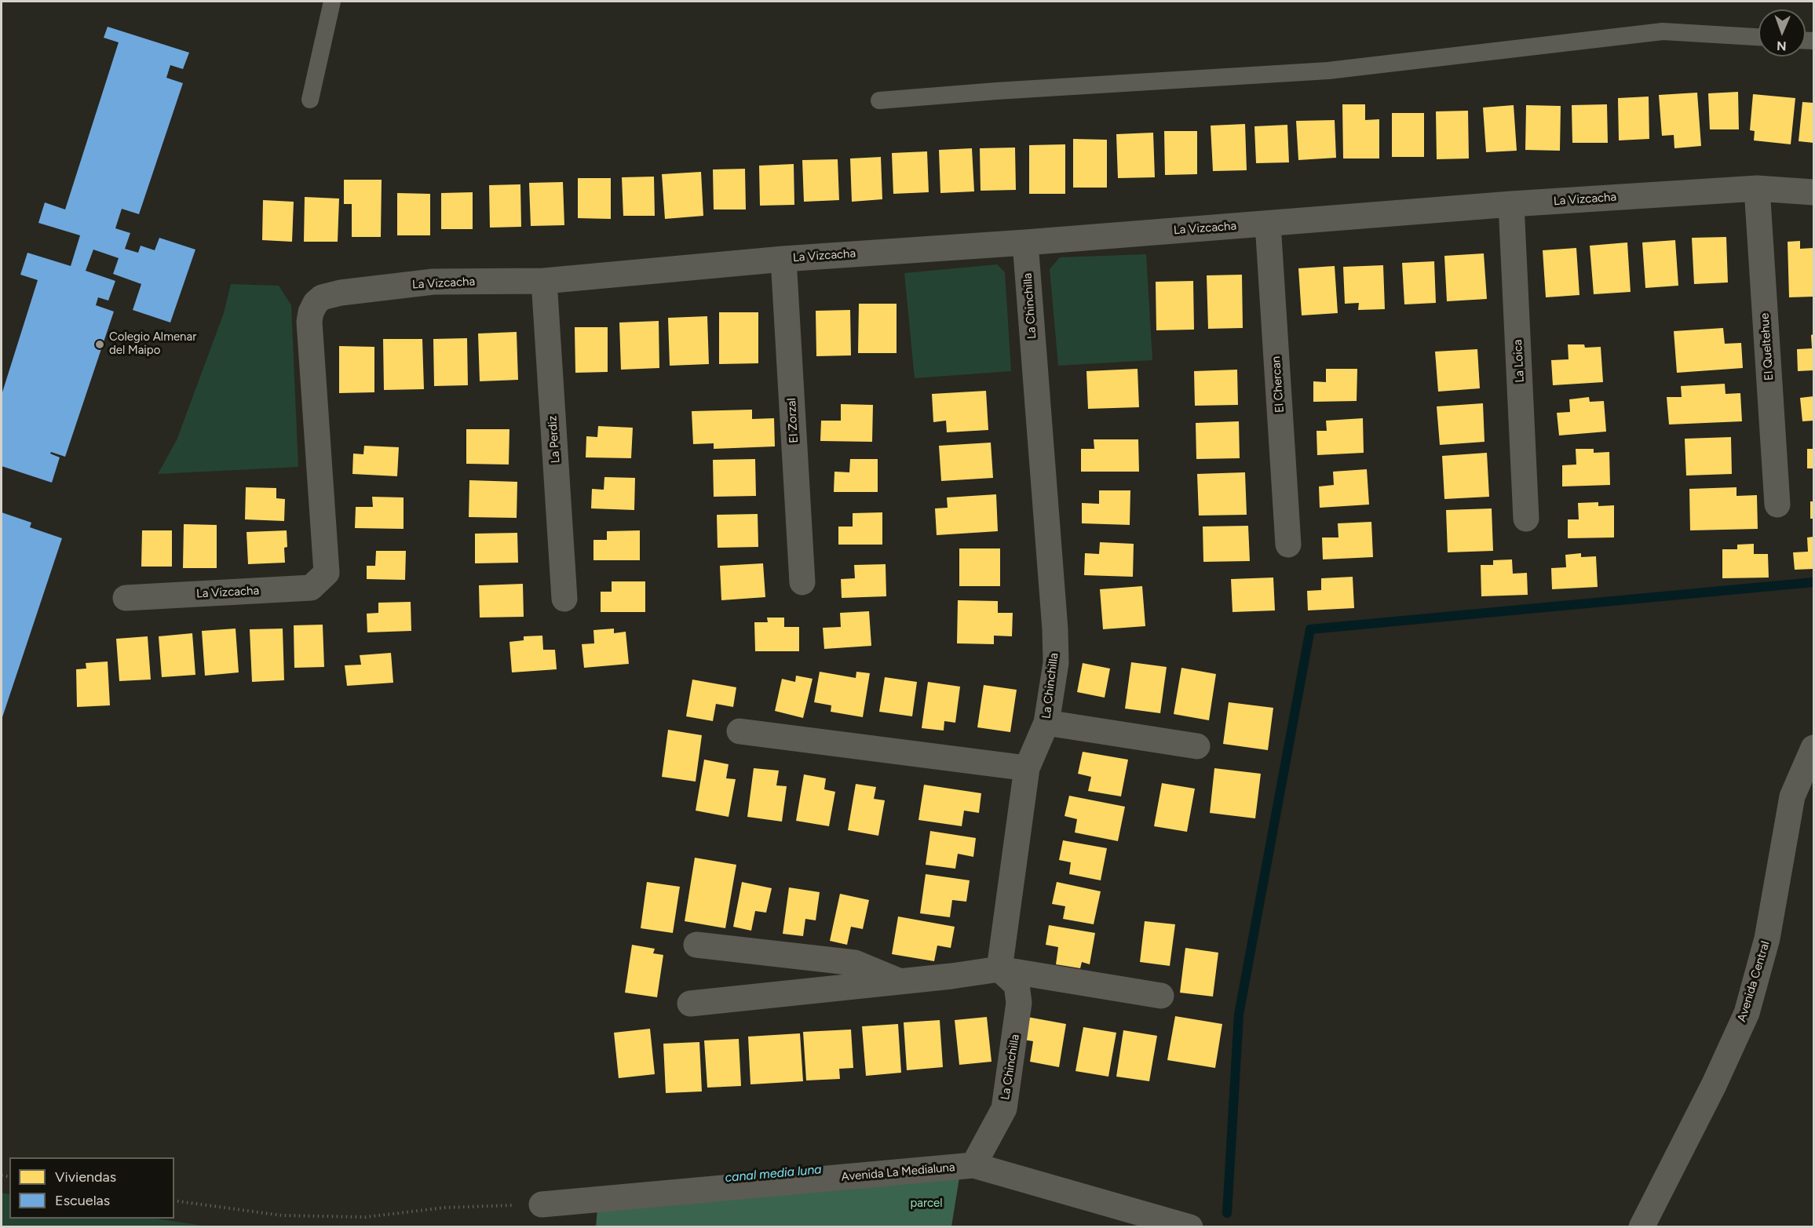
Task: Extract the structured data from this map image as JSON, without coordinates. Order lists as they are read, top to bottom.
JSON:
{
  "streets": {
    "street": [
      "La Vizcacha",
      "La Chinchilla",
      "El Queltehue",
      "La Loica",
      "El Chercan",
      "El Zorzal",
      "La Perdiz",
      "Avenida Central",
      "Avenida La Medialuna"
    ]
  },
  "crossings": [
    ["La Vizcacha", "La Chinchilla"],
    ["La Vizcacha", "El Queltehue"],
    ["La Vizcacha", "La Loica"],
    ["La Vizcacha", "El Chercan"],
    ["La Vizcacha", "El Zorzal"],
    ["La Vizcacha", "La Perdiz"],
    ["La Chinchilla", "Avenida La Medialuna"]
  ],
  "water": ["canal media luna"],
  "parks": ["parcel"],
  "places": ["Colegio Almenar del Maipo"],
  "legend": ["Viviendas", "Escuelas"],
  "north": "bottom"
}
